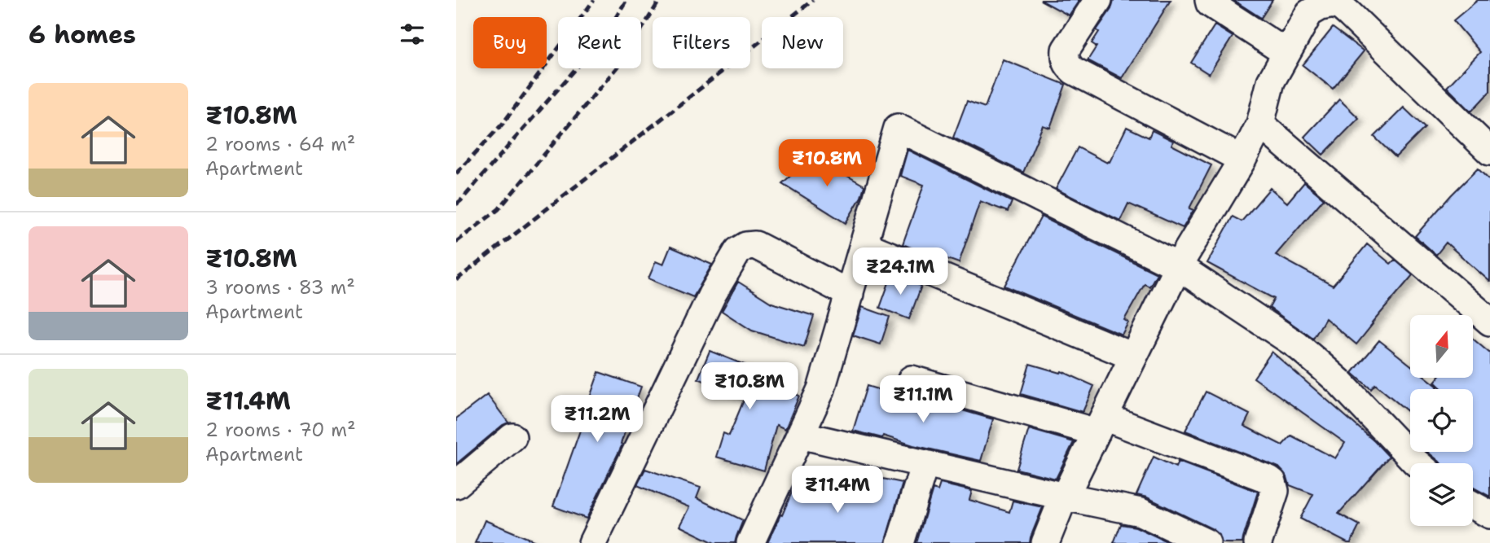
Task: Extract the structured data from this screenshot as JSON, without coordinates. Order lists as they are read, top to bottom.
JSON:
{
  "north": "top",
  "page": {
    "heading": "6 homes",
    "chip": [
      "Buy",
      "Rent",
      "Filters",
      "New"
    ],
    "list": [
      {
        "name": "₹10.8M",
        "note": "2 rooms · 64 m² · Apartment"
      },
      {
        "name": "₹10.8M",
        "note": "3 rooms · 83 m² · Apartment"
      },
      {
        "name": "₹11.4M",
        "note": "2 rooms · 70 m² · Apartment"
      }
    ],
    "price": [
      "₹10.8M",
      "₹24.1M",
      "₹10.8M",
      "₹11.1M",
      "₹11.2M",
      "₹11.4M"
    ]
  }
}
